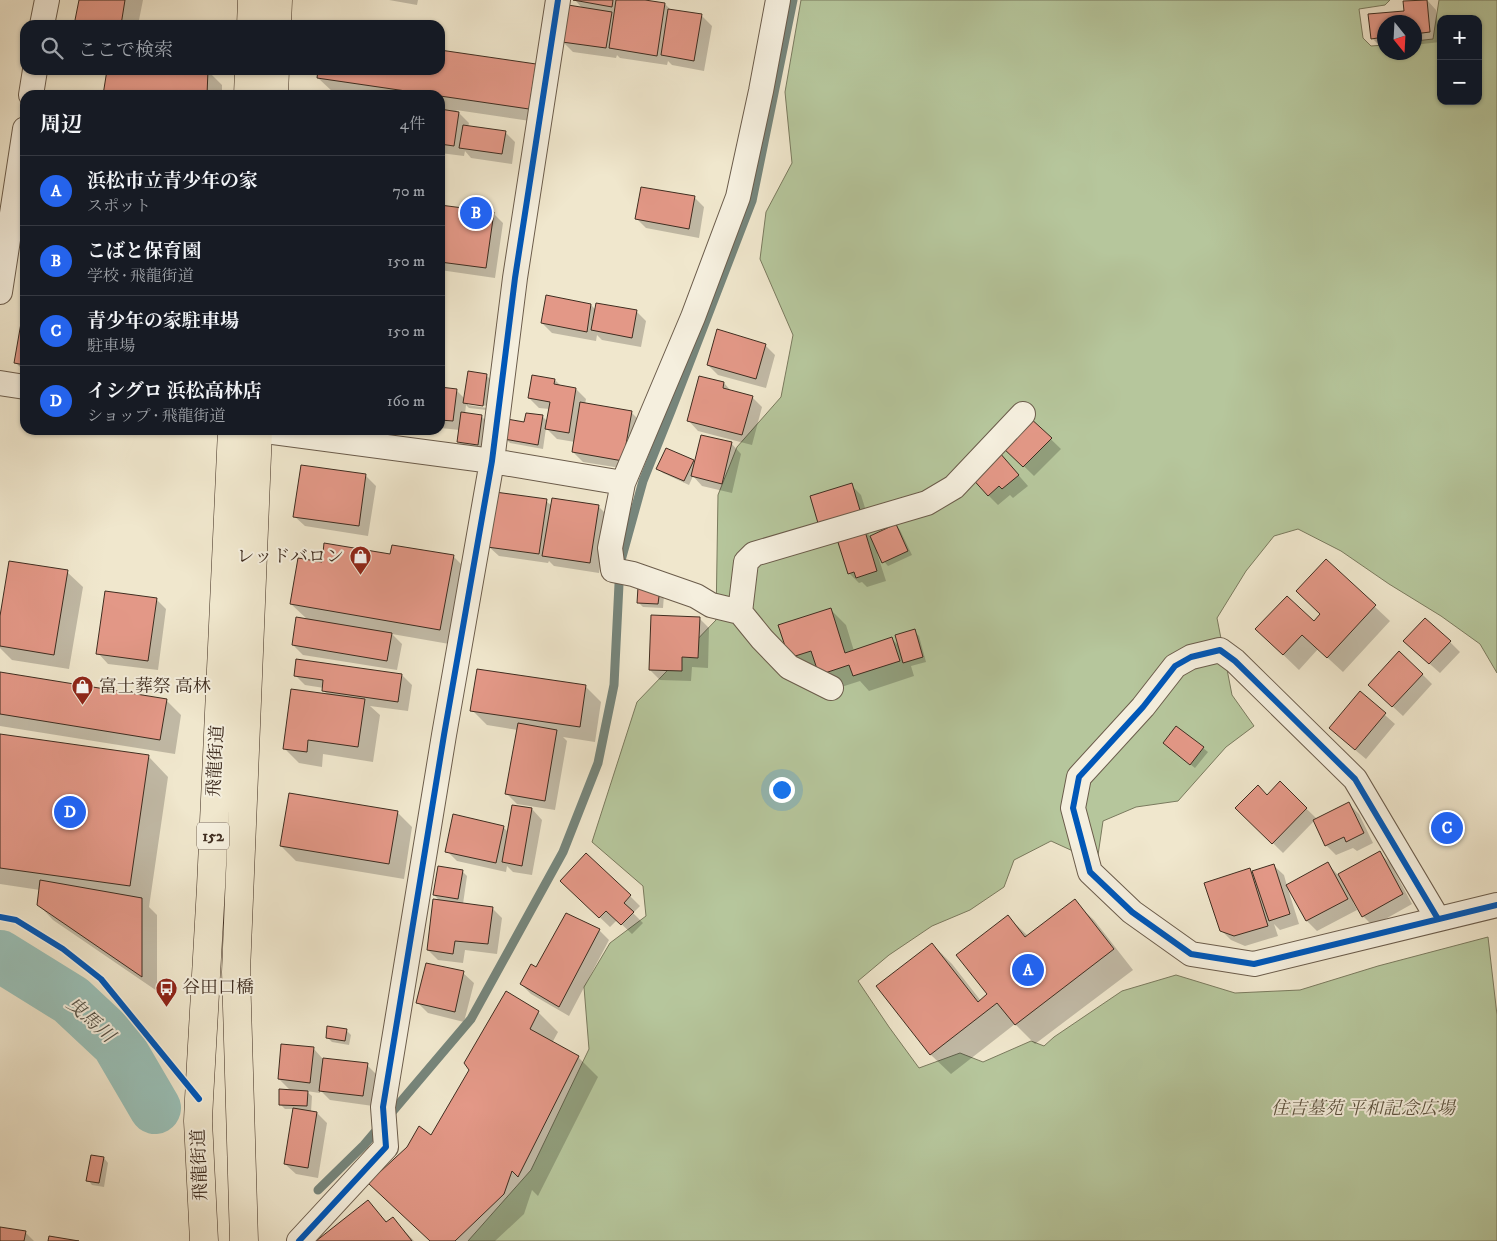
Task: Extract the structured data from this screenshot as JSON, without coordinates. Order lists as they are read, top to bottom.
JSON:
{
  "streets": {
    "highway": ["飛龍街道", "152"]
  },
  "water": ["曳馬川"],
  "parks": ["住吉墓苑 平和記念広場"],
  "places": {
    "shop": ["レッドバロン", "富士葬祭 高林"],
    "bus stop": ["谷田口橋"]
  },
  "north": "bottom",
  "page": {
    "map_buttons": ["+", "−"],
    "search": "ここで検索",
    "heading": ["周辺", "4件"],
    "list": [
      {
        "mark": "A",
        "name": "浜松市立青少年の家",
        "note": "スポット",
        "value": "70 m"
      },
      {
        "mark": "B",
        "name": "こばと保育園",
        "note": "学校 · 飛龍街道",
        "value": "150 m"
      },
      {
        "mark": "C",
        "name": "青少年の家駐車場",
        "note": "駐車場",
        "value": "150 m"
      },
      {
        "mark": "D",
        "name": "イシグロ 浜松高林店",
        "note": "ショップ · 飛龍街道",
        "value": "160 m"
      }
    ],
    "pins": [
      "B",
      "D",
      "C",
      "A"
    ]
  }
}
